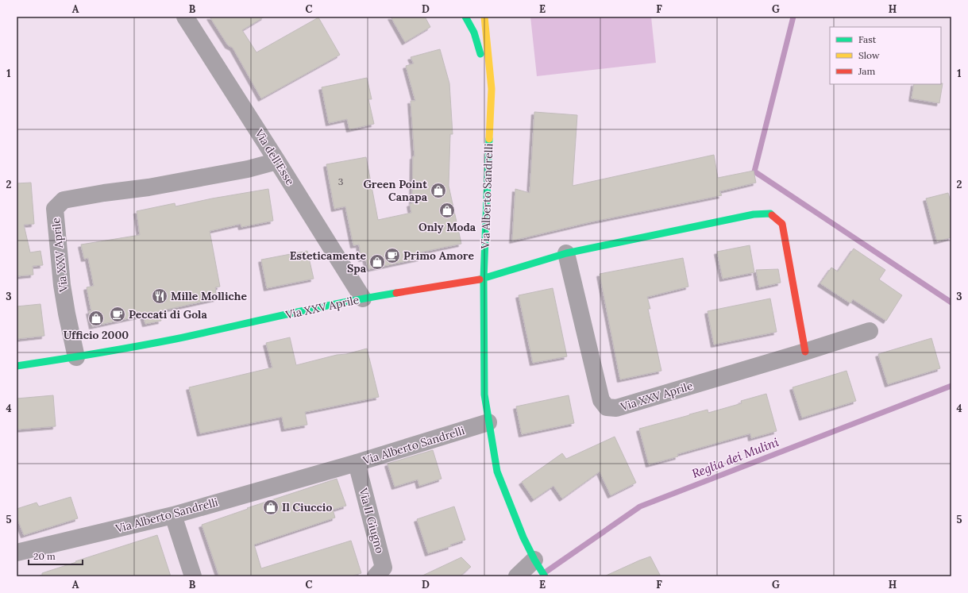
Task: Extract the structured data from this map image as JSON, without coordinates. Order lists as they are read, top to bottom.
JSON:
{
  "streets": {
    "street": [
      "Via dell'Esse",
      "Via Alberto Sandrelli",
      "Via XXV Aprile",
      "Via II Giugno"
    ]
  },
  "crossings": [
    ["Via dell'Esse", "Via XXV Aprile"],
    ["Via Alberto Sandrelli", "Via XXV Aprile"],
    ["Via Alberto Sandrelli", "Via II Giugno"]
  ],
  "water": ["Reglia dei Mulini"],
  "places": {
    "shop": [
      "Green Point Canapa",
      "Only Moda",
      "Esteticamente Spa",
      "Ufficio 2000",
      "Il Ciuccio"
    ],
    "cafe": ["Primo Amore", "Peccati di Gola"],
    "restaurant": ["Mille Molliche"]
  },
  "house_numbers": ["3"],
  "legend": ["Fast", "Slow", "Jam"],
  "scale_bar": "20 m",
  "grid": {
    "columns": [
      "A",
      "B",
      "C",
      "D",
      "E",
      "F",
      "G",
      "H"
    ],
    "rows": [
      "1",
      "2",
      "3",
      "4",
      "5"
    ]
  }
}
